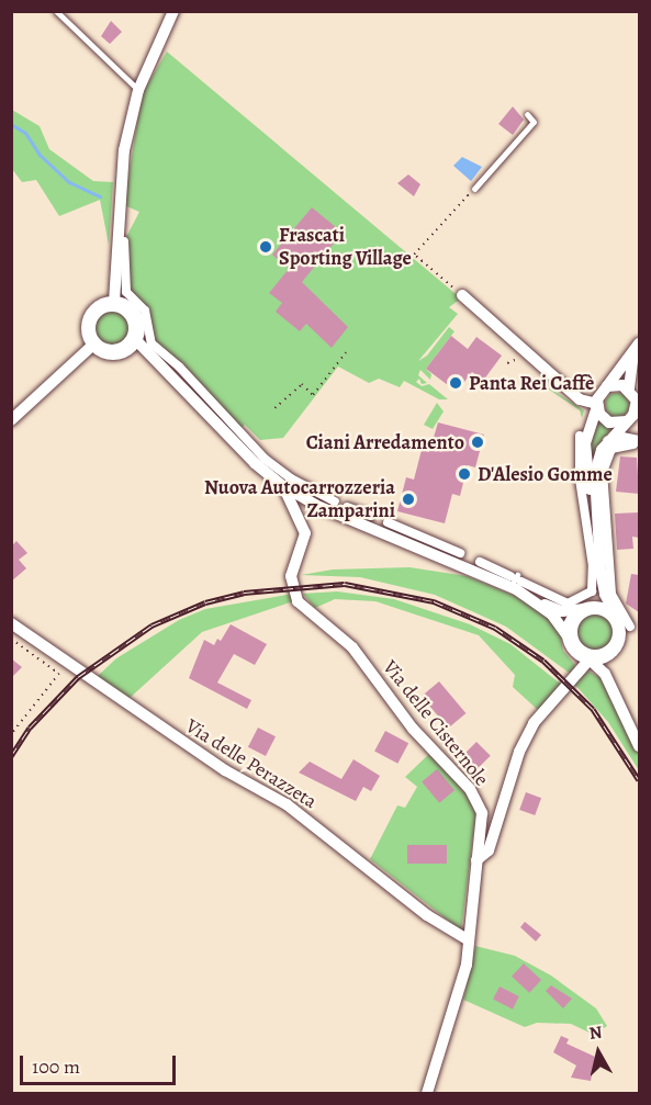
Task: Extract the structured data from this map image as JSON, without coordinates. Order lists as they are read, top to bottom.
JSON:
{
  "streets": {
    "street": ["Via delle Cisternole", "Via delle Perazzeta"]
  },
  "crossings": [
    ["Via delle Cisternole", "Via delle Perazzeta"]
  ],
  "places": [
    "Frascati Sporting Village",
    "Panta Rei Caffè",
    "Ciani Arredamento",
    "D'Alesio Gomme",
    "Nuova Autocarrozzeria Zamparini"
  ],
  "scale_bar": "100 m",
  "north": "top"
}
